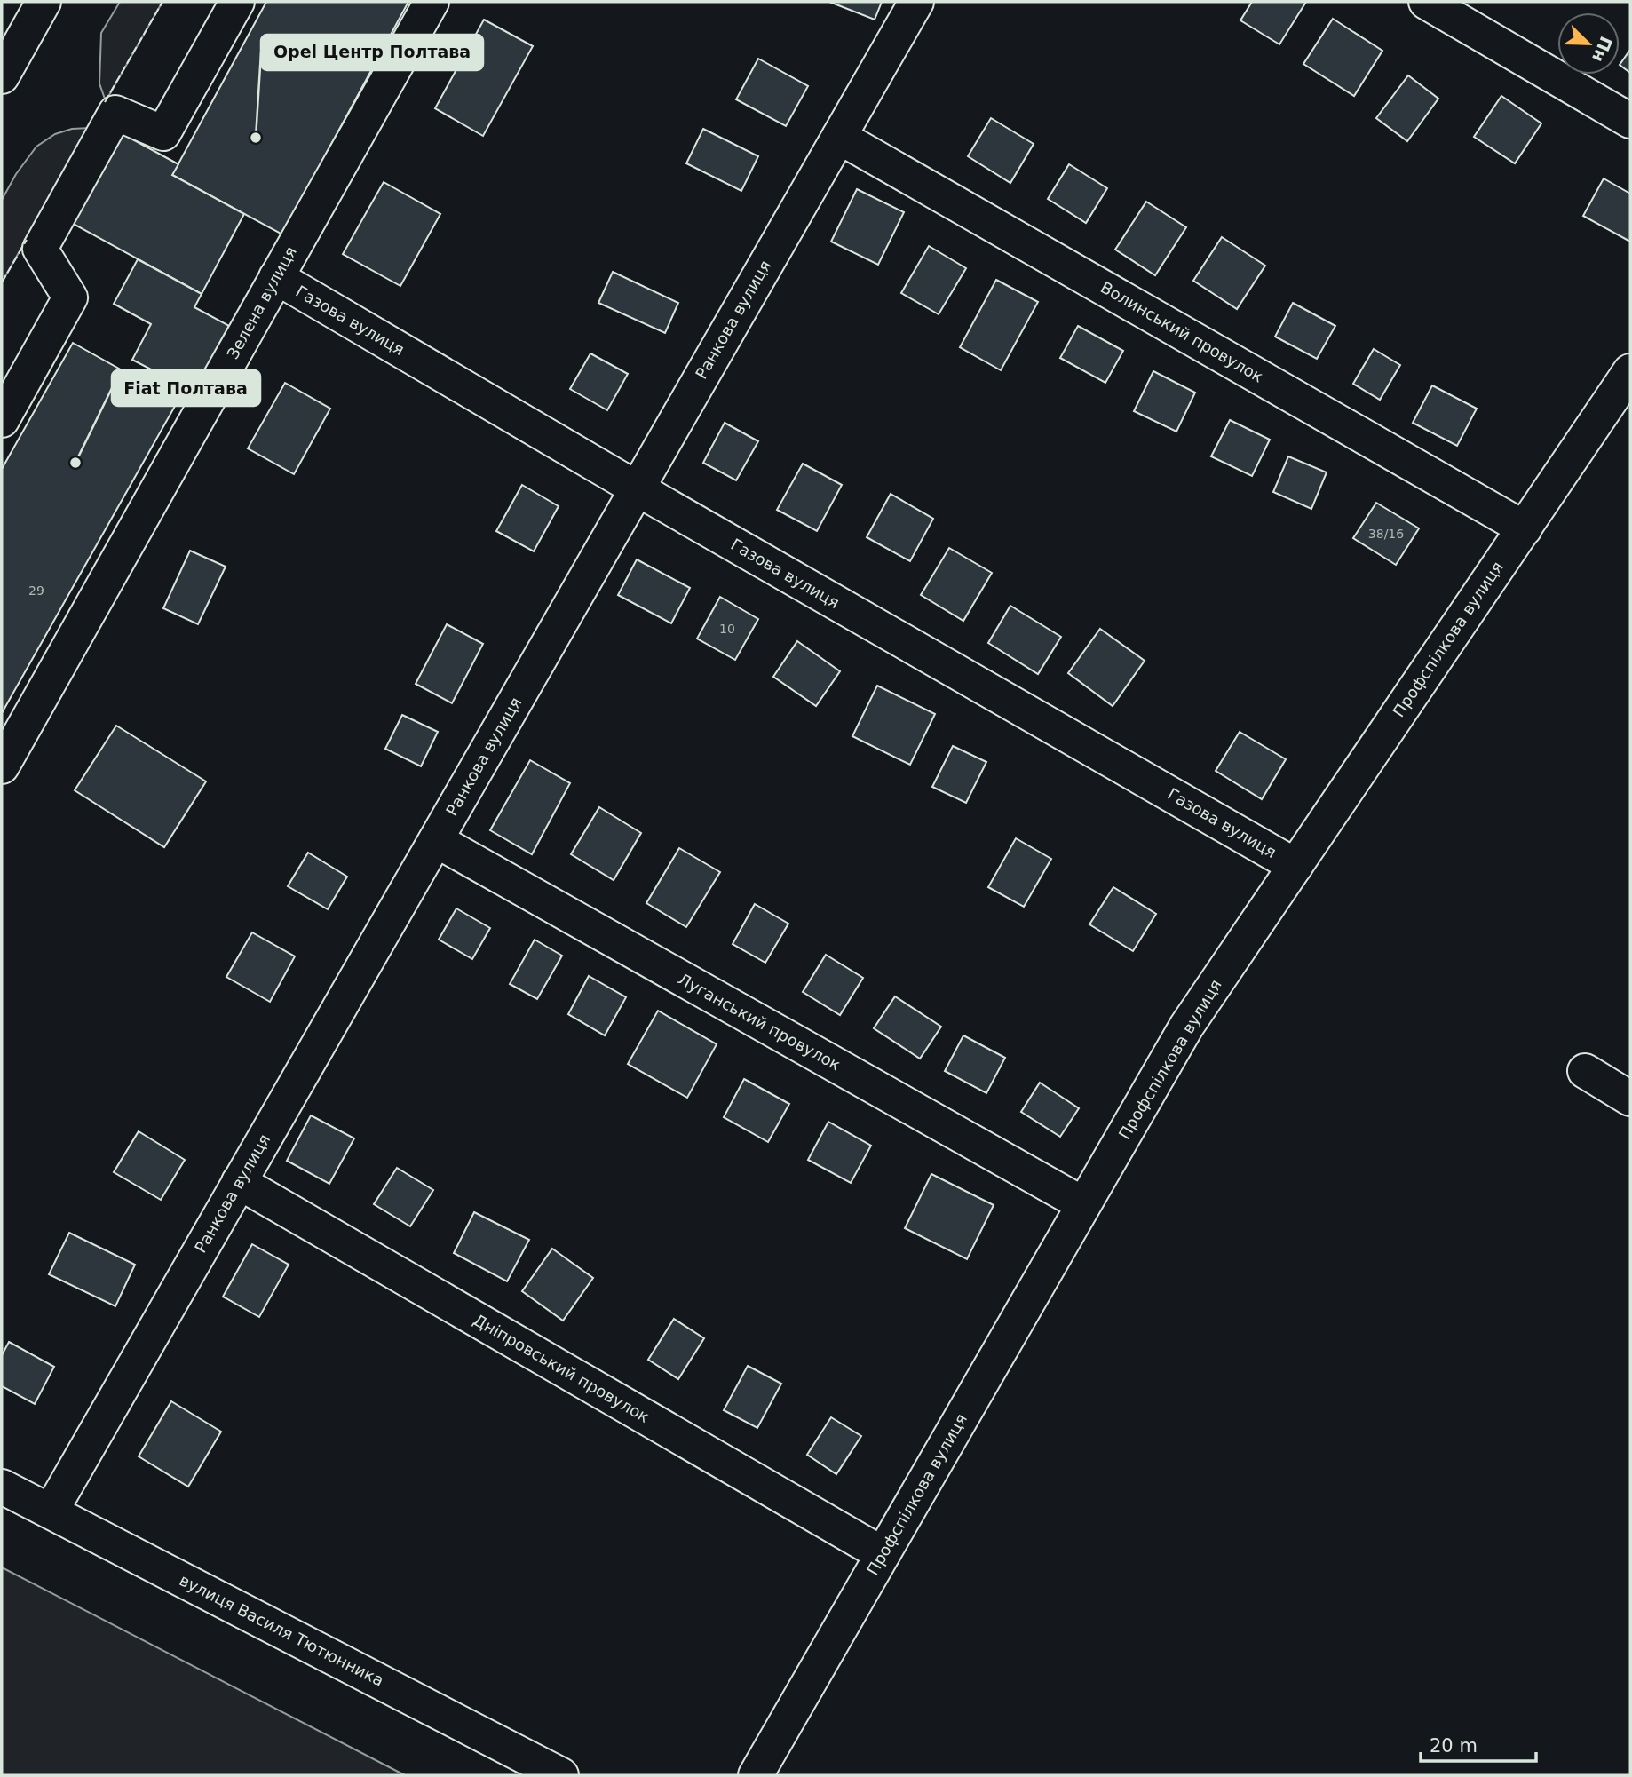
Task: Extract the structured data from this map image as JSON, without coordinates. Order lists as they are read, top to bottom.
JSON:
{
  "streets": {
    "main road": [
      "Зелена вулиця",
      "Ранкова вулиця",
      "Газова вулиця",
      "Волинський провулок",
      "Профспілкова вулиця",
      "Луганський провулок",
      "Дніпровський провулок",
      "вулиця Василя Тютюнника"
    ]
  },
  "crossings": [
    ["Зелена вулиця", "Газова вулиця"],
    ["Ранкова вулиця", "Газова вулиця"],
    ["Ранкова вулиця", "Волинський провулок"],
    ["Ранкова вулиця", "Луганський провулок"],
    ["Ранкова вулиця", "Дніпровський провулок"],
    ["Ранкова вулиця", "вулиця Василя Тютюнника"],
    ["Газова вулиця", "Профспілкова вулиця"],
    ["Волинський провулок", "Профспілкова вулиця"],
    ["Профспілкова вулиця", "Луганський провулок"],
    ["Профспілкова вулиця", "Дніпровський провулок"]
  ],
  "places": ["Opel Центр Полтава", "Fiat Полтава"],
  "house_numbers": ["38/16", "29", "10"],
  "scale_bar": "20 m",
  "north": "bottom right"
}
